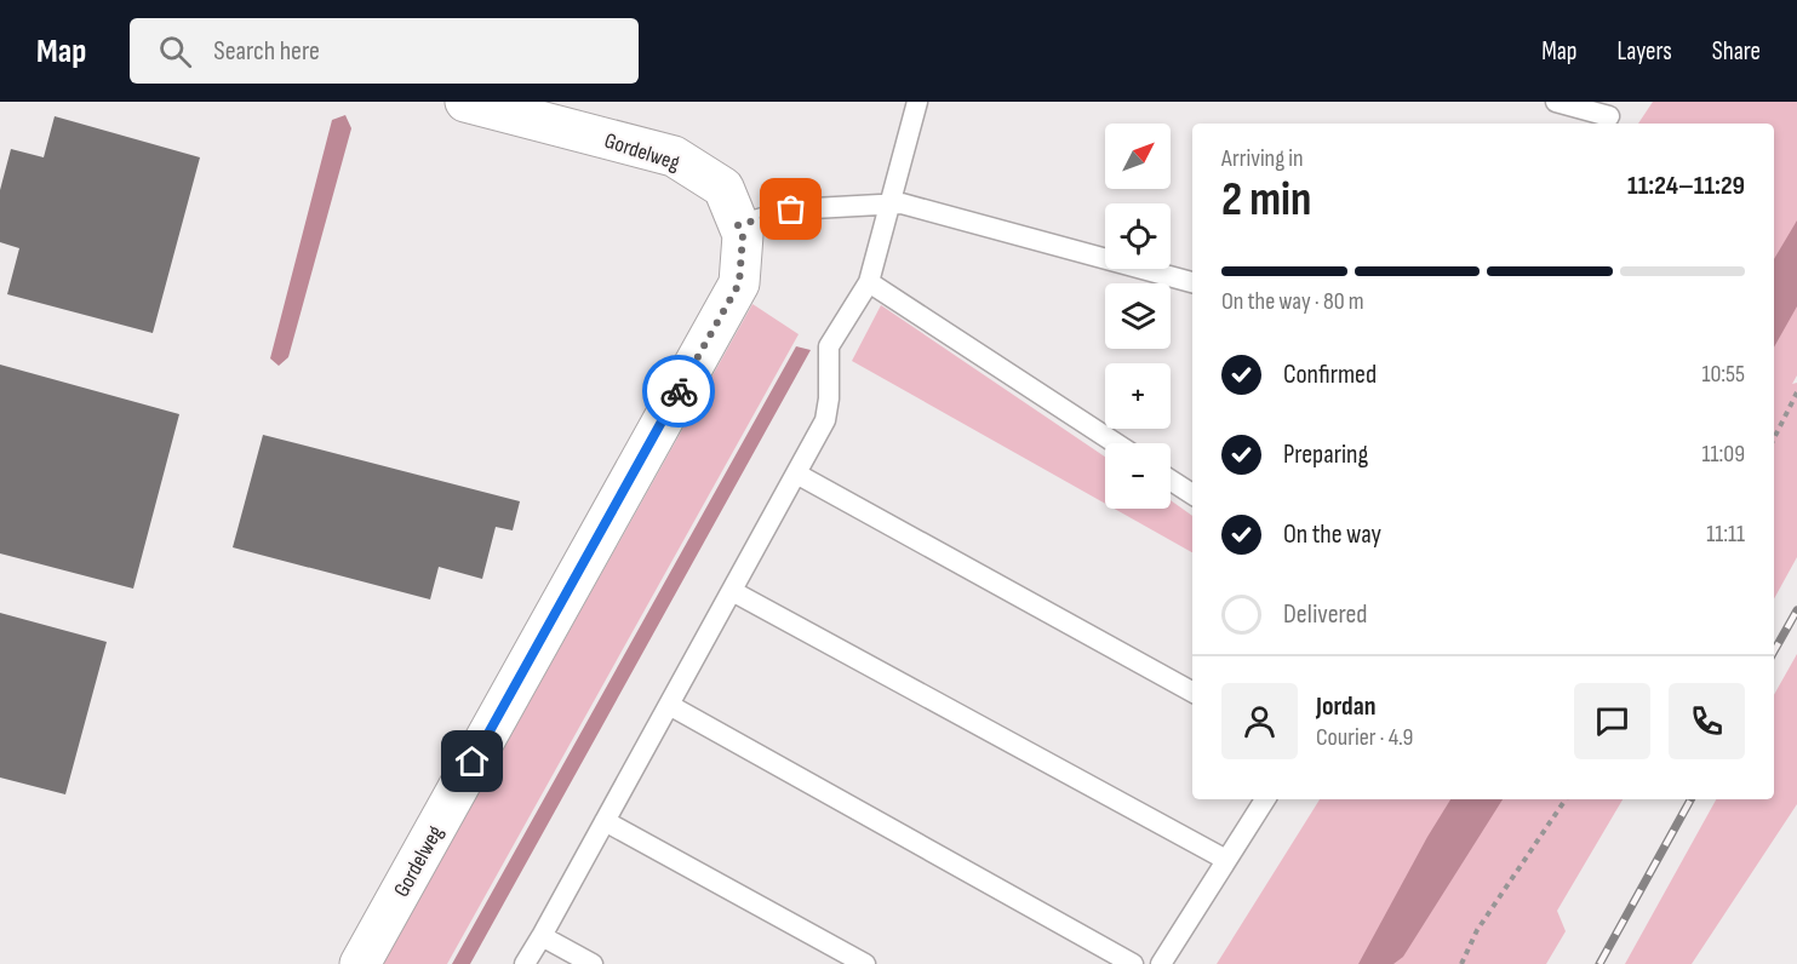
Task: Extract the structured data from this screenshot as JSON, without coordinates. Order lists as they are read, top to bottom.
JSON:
{
  "streets": {
    "street": ["Gordelweg"]
  },
  "north": "top right",
  "page": {
    "header": "Map",
    "search": "Search here",
    "nav": ["Map", "Layers", "Share"],
    "map_buttons": ["+", "−"],
    "heading": ["2 min", "Arriving in", "11:24–11:29"],
    "panel": ["Jordan", "Courier · 4.9"],
    "bar": "On the way · 80 m",
    "list": [
      ["Confirmed", "10:55"],
      ["Preparing", "11:09"],
      ["On the way", "11:11"],
      "Delivered"
    ]
  }
}
